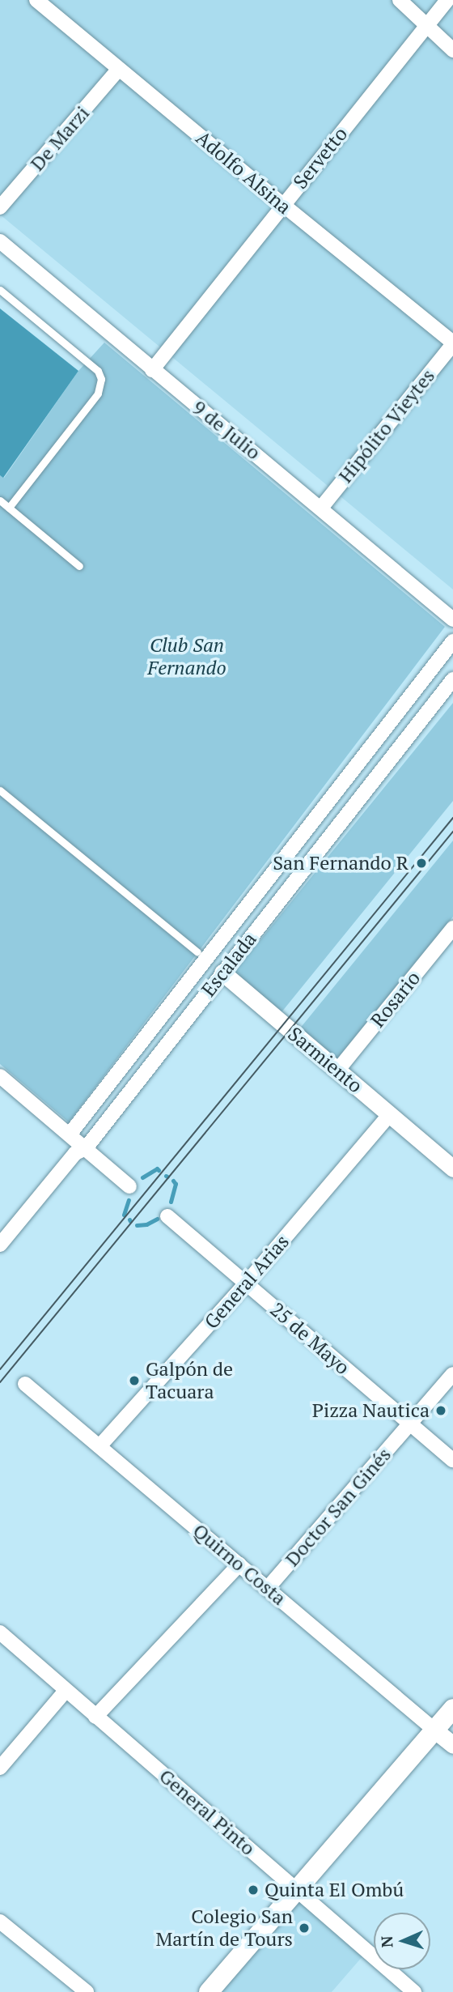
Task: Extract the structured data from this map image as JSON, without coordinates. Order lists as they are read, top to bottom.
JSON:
{
  "streets": {
    "street": [
      "De Marzi",
      "Servetto",
      "Adolfo Alsina",
      "Hipólito Vieytes",
      "9 de Julio",
      "Escalada",
      "Rosario",
      "Sarmiento",
      "General Arias",
      "25 de Mayo",
      "Doctor San Ginés",
      "Quirno Costa",
      "General Pinto"
    ]
  },
  "crossings": [
    ["De Marzi", "Adolfo Alsina"],
    ["Servetto", "Adolfo Alsina"],
    ["Servetto", "9 de Julio"],
    ["Adolfo Alsina", "Hipólito Vieytes"],
    ["Hipólito Vieytes", "9 de Julio"],
    ["Escalada", "Sarmiento"],
    ["Rosario", "Sarmiento"],
    ["Sarmiento", "General Arias"],
    ["General Arias", "25 de Mayo"],
    ["General Arias", "Quirno Costa"],
    ["25 de Mayo", "Doctor San Ginés"],
    ["Doctor San Ginés", "Quirno Costa"]
  ],
  "parks": ["Club San Fernando"],
  "places": [
    "San Fernando R",
    "Galpón de Tacuara",
    "Pizza Nautica",
    "Quinta El Ombú",
    "Colegio San Martín de Tours"
  ],
  "north": "left"
}
